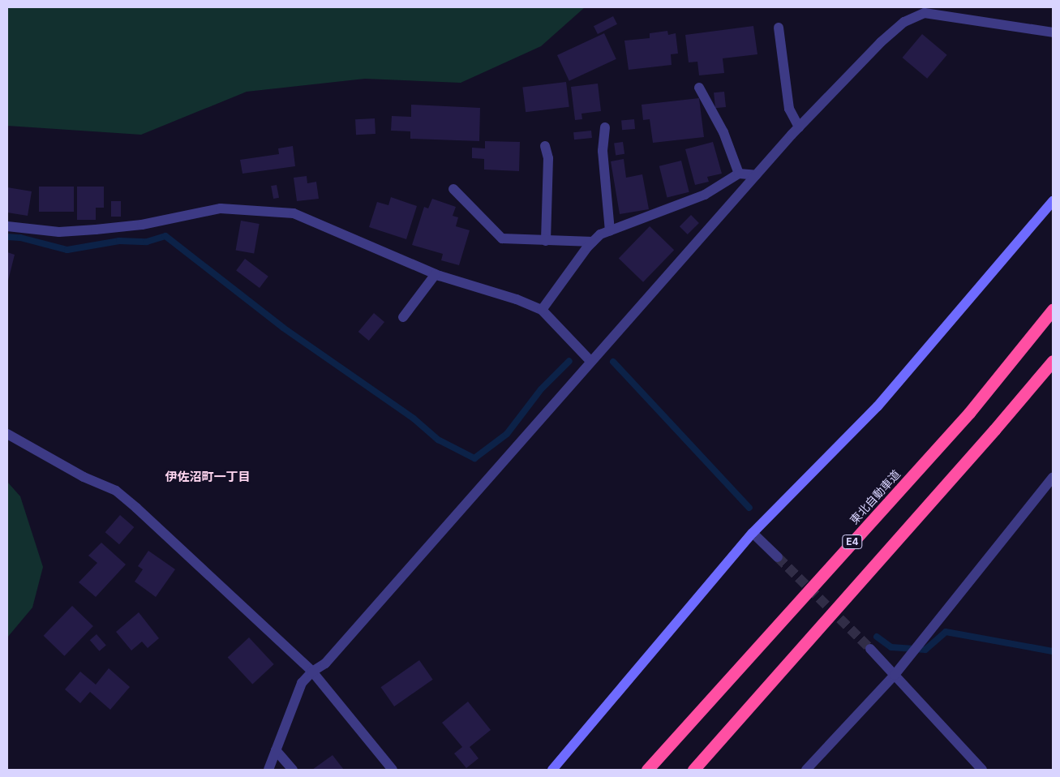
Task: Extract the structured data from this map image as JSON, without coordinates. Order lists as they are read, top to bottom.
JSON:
{
  "streets": {
    "highway": ["東北自動車道", "E4"]
  },
  "districts": ["伊佐沼町一丁目"]
}
